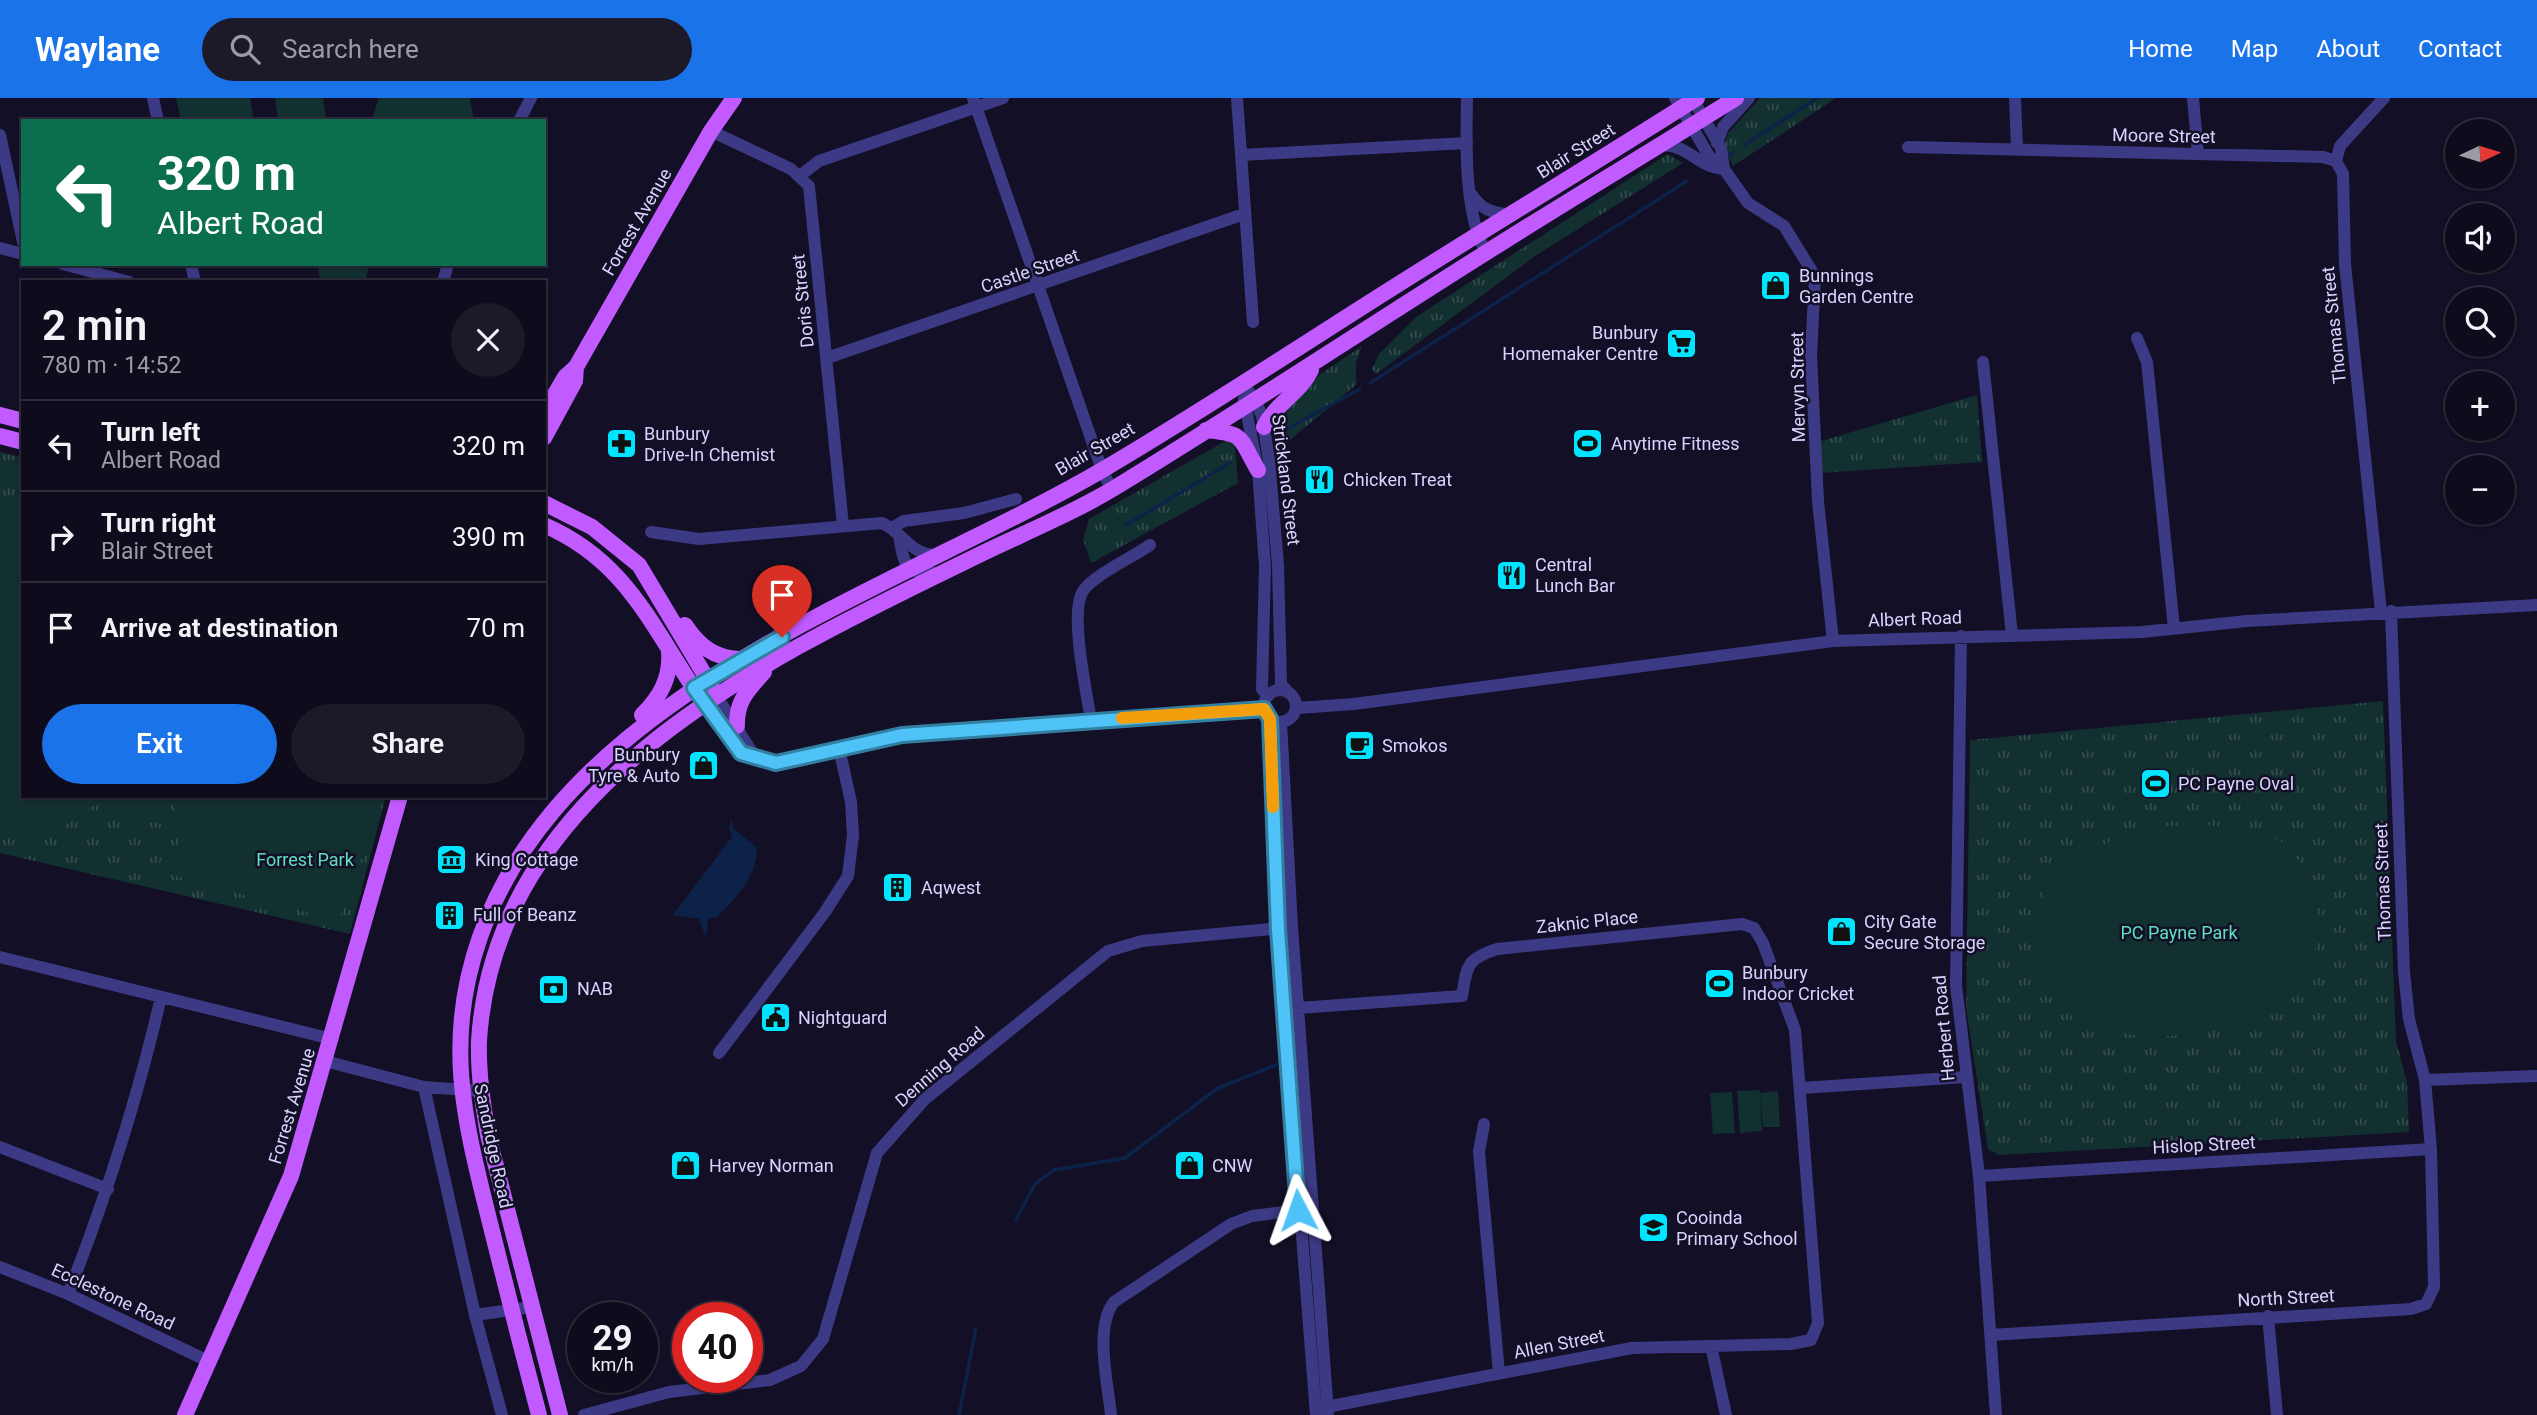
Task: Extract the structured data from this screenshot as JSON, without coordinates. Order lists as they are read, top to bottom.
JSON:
{
  "streets": {
    "main road": ["Blair Street", "Forrest Avenue", "Sandridge Road"],
    "street": [
      "Moore Street",
      "Castle Street",
      "Doris Street",
      "Thomas Street",
      "Mervyn Street",
      "Strickland Street",
      "Albert Road",
      "Zaknic Place",
      "Herbert Road",
      "Denning Road",
      "Hislop Street",
      "Ecclestone Road",
      "North Street",
      "Allen Street"
    ]
  },
  "crossings": [
    ["Moore Street", "Thomas Street"],
    ["Blair Street", "Mervyn Street"],
    ["Blair Street", "Strickland Street"],
    ["Blair Street", "Sandridge Road"],
    ["Forrest Avenue", "Ecclestone Road"],
    ["Castle Street", "Doris Street"],
    ["Thomas Street", "Albert Road"],
    ["Thomas Street", "Hislop Street"],
    ["Thomas Street", "North Street"],
    ["Mervyn Street", "Albert Road"],
    ["Strickland Street", "Albert Road"],
    ["Strickland Street", "Zaknic Place"],
    ["Strickland Street", "Denning Road"],
    ["Strickland Street", "Allen Street"],
    ["Albert Road", "Herbert Road"],
    ["Zaknic Place", "Allen Street"],
    ["Herbert Road", "Hislop Street"],
    ["Herbert Road", "North Street"],
    ["Hislop Street", "North Street"]
  ],
  "parks": ["Forrest Park", "PC Payne Park"],
  "places": {
    "shop": [
      "Bunnings Garden Centre",
      "Bunbury Tyre & Auto",
      "City Gate Secure Storage",
      "Harvey Norman",
      "CNW"
    ],
    "supermarket": ["Bunbury Homemaker Centre"],
    "pharmacy": ["Bunbury Drive-In Chemist"],
    "sports": ["Anytime Fitness", "PC Payne Oval", "Bunbury Indoor Cricket"],
    "restaurant": ["Chicken Treat", "Central Lunch Bar"],
    "cafe": ["Smokos"],
    "museum": ["King Cottage"],
    "building": ["Aqwest", "Full of Beanz"],
    "bank": ["NAB"],
    "public building": ["Nightguard"],
    "school or university": ["Cooinda Primary School"]
  },
  "north": "right",
  "page": {
    "header": "Waylane",
    "search": "Search here",
    "nav": [
      "Home",
      "Map",
      "About",
      "Contact"
    ],
    "map_buttons": ["+", "−"],
    "turn": ["320 m", "Albert Road"],
    "heading": ["2 min", "780 m · 14:52"],
    "list": [
      {
        "name": "Turn left",
        "note": "Albert Road",
        "value": "320 m"
      },
      {
        "name": "Turn right",
        "note": "Blair Street",
        "value": "390 m"
      },
      {
        "name": "Arrive at destination",
        "value": "70 m"
      }
    ],
    "buttons": ["Exit", "Share"],
    "speed": "29 km/h",
    "limit": "40"
  }
}
